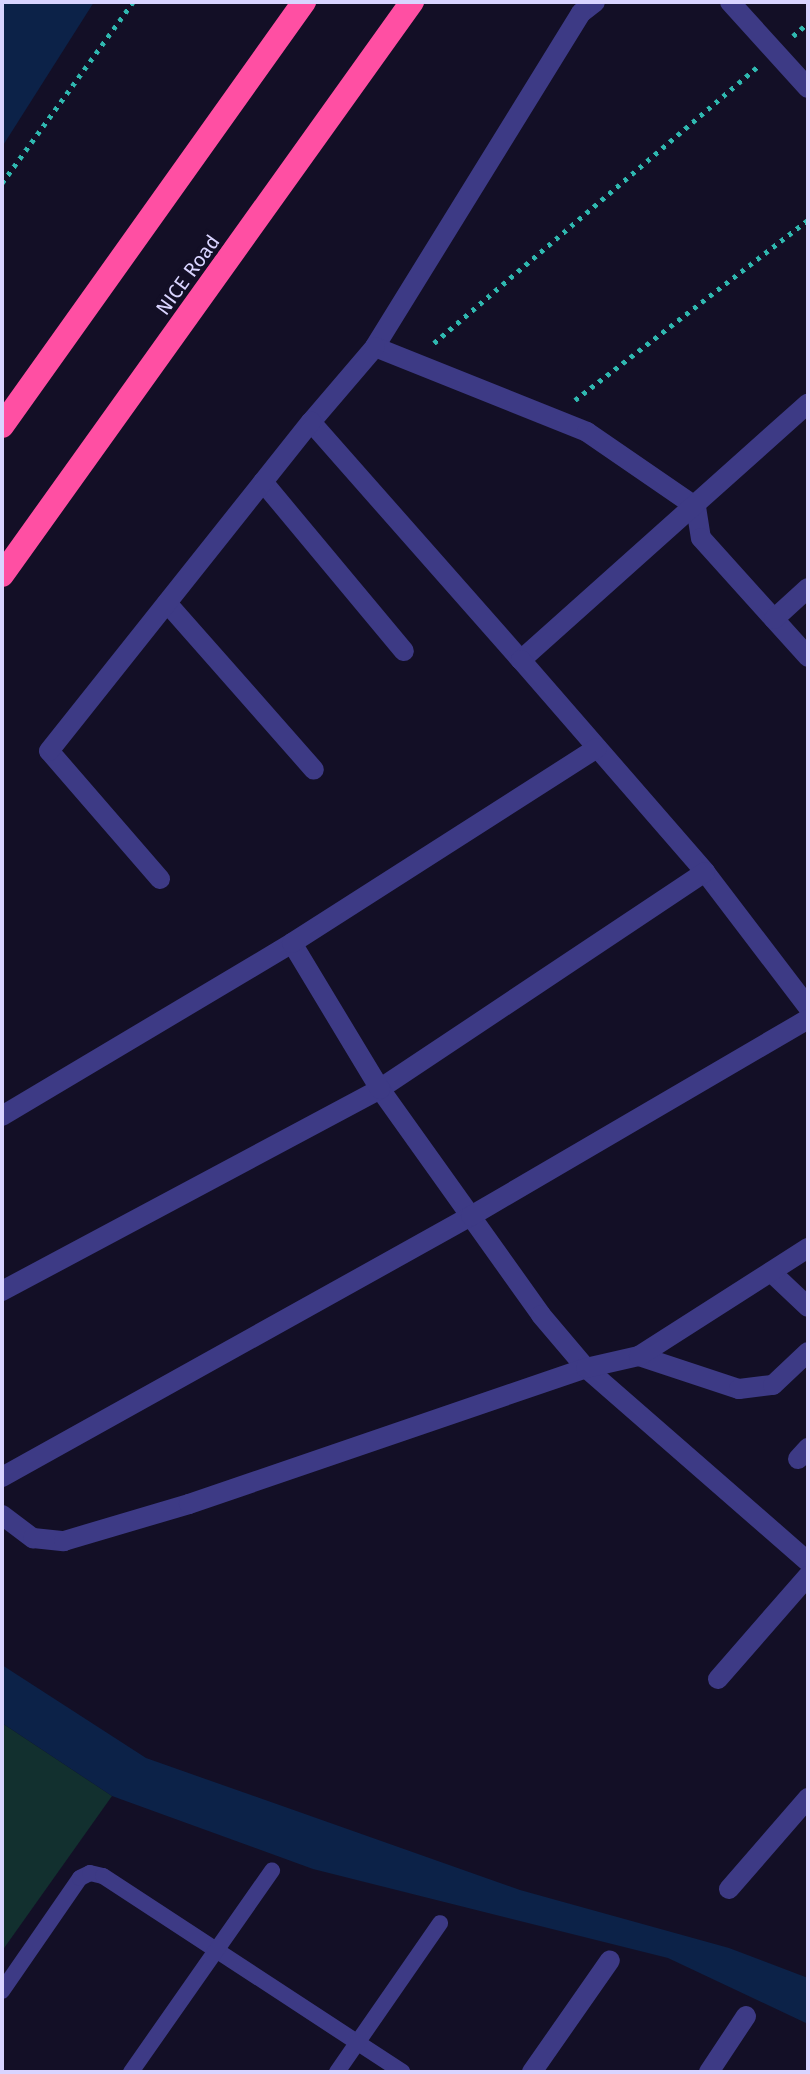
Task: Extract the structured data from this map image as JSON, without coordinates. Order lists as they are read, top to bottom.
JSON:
{
  "streets": {
    "highway": ["NICE Road"]
  }
}
